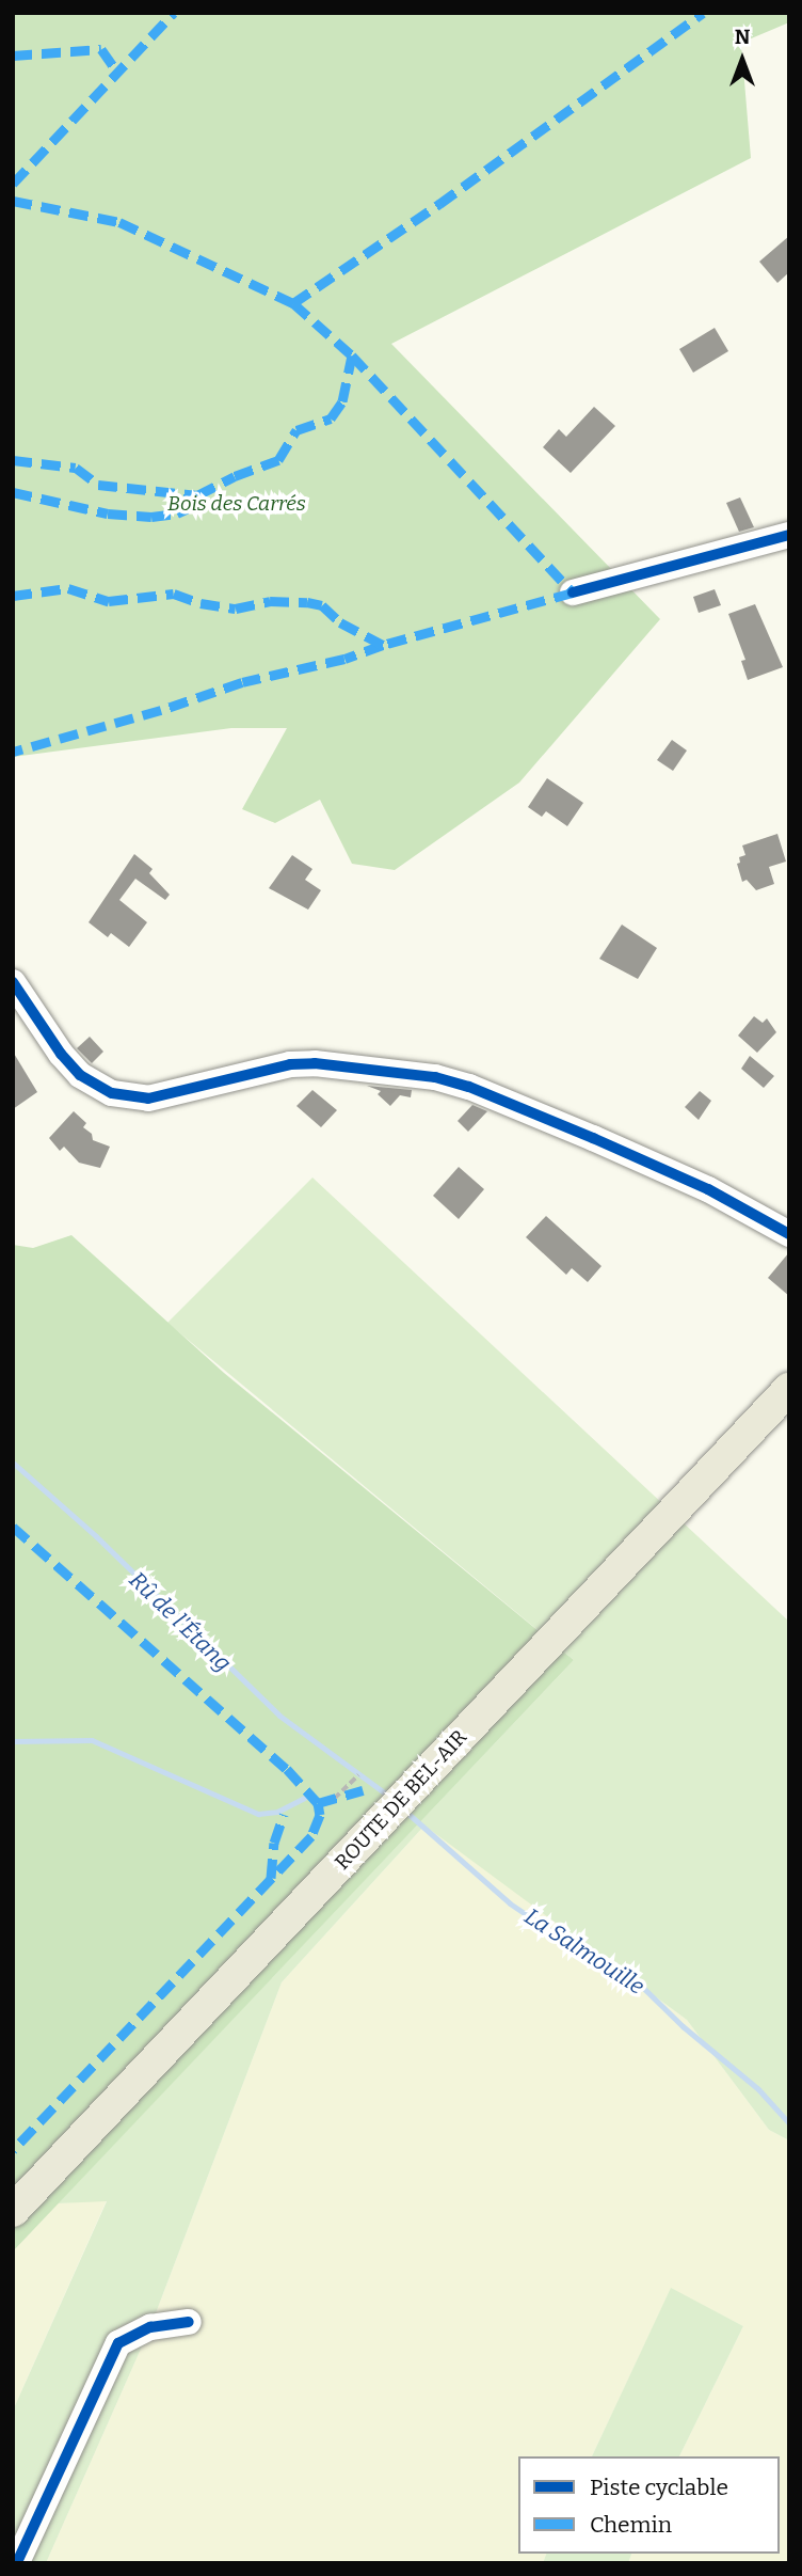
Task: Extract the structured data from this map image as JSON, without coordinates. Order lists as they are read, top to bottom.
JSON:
{
  "streets": {
    "main road": ["ROUTE DE BEL-AIR"]
  },
  "water": ["Rû de l'Étang", "La Salmouille"],
  "parks": ["Bois des Carrés"],
  "legend": ["Piste cyclable", "Chemin"],
  "north": "top"
}
